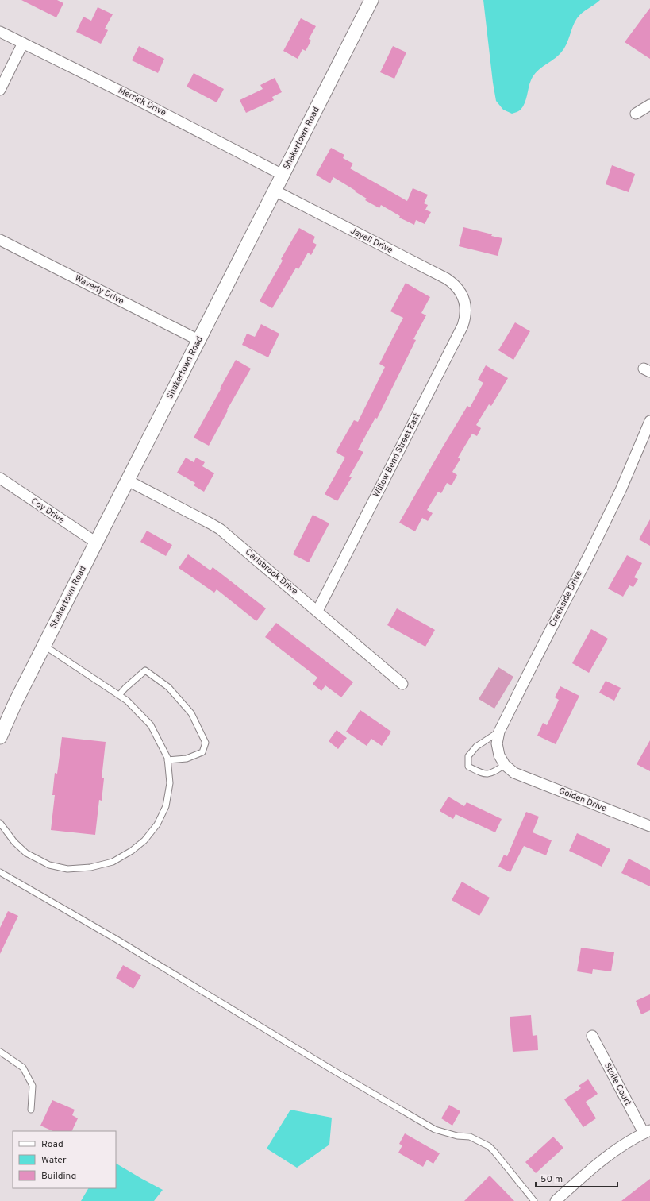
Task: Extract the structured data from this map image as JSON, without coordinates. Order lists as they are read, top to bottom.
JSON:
{
  "streets": {
    "street": [
      "Merrick Drive",
      "Shakertown Road",
      "Jayell Drive",
      "Waverly Drive",
      "Willow Bend Street East",
      "Coy Drive",
      "Carlsbrook Drive",
      "Creekside Drive",
      "Golden Drive",
      "Stolle Court"
    ]
  },
  "crossings": [
    ["Merrick Drive", "Shakertown Road"],
    ["Shakertown Road", "Jayell Drive"],
    ["Shakertown Road", "Waverly Drive"],
    ["Shakertown Road", "Coy Drive"],
    ["Shakertown Road", "Carlsbrook Drive"],
    ["Jayell Drive", "Willow Bend Street East"],
    ["Willow Bend Street East", "Carlsbrook Drive"],
    ["Creekside Drive", "Golden Drive"]
  ],
  "legend": ["Road", "Water", "Building"],
  "scale_bar": "50 m"
}
